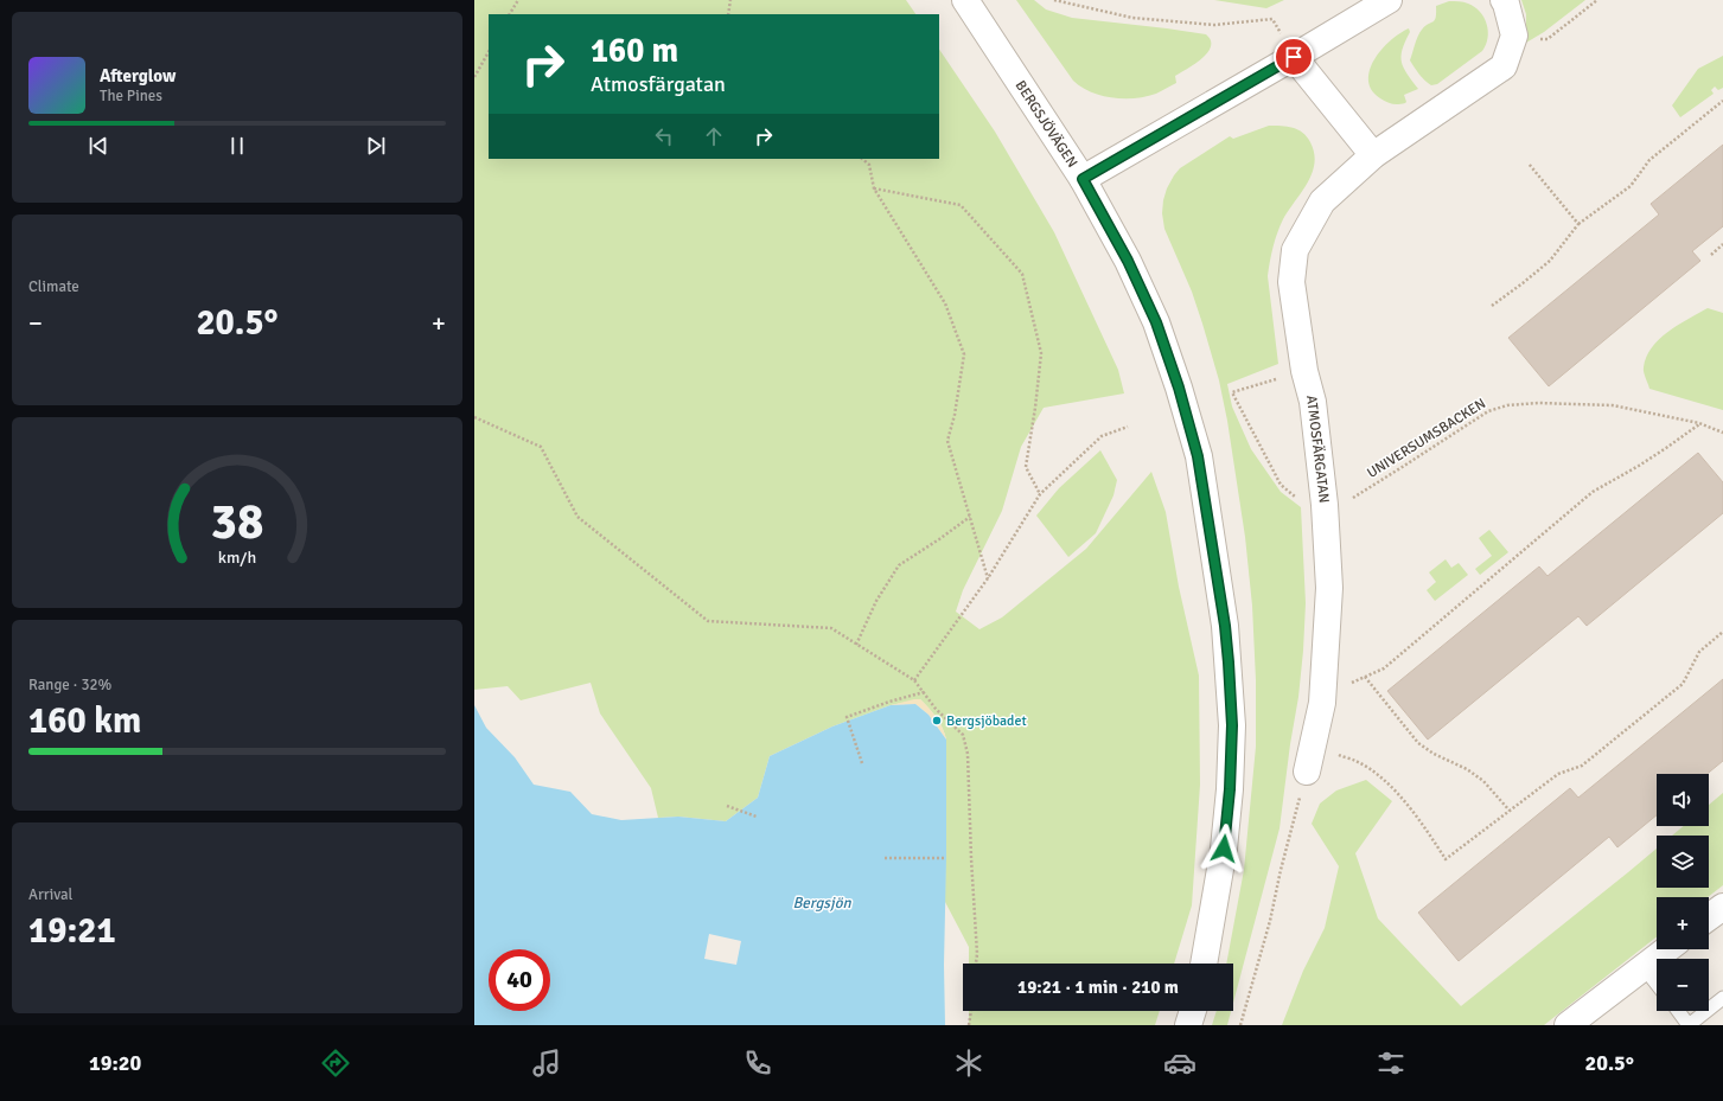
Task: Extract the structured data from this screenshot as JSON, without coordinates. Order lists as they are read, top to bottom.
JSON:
{
  "streets": {
    "street": ["BERGSJÖVÄGEN", "ATMOSFÄRGATAN"],
    "path": ["UNIVERSUMSBACKEN"]
  },
  "crossings": [
    ["UNIVERSUMSBACKEN", "ATMOSFÄRGATAN"]
  ],
  "water": ["Bergsjön"],
  "places": ["Bergsjöbadet"],
  "page": {
    "turn": ["160 m", "Atmosfärgatan"],
    "song": ["Afterglow", "The Pines"],
    "tile": [
      "Climate",
      ["Range · 32%", "160 km"],
      ["Arrival", "19:21"]
    ],
    "heat": ["−", "20.5°", "+"],
    "map_buttons": ["+", "−"],
    "limit": "40",
    "trip": "19:21 · 1 min · 210 m",
    "tabs": ["19:20", "20.5°"],
    "gauge": ["38", "km/h"]
  }
}
